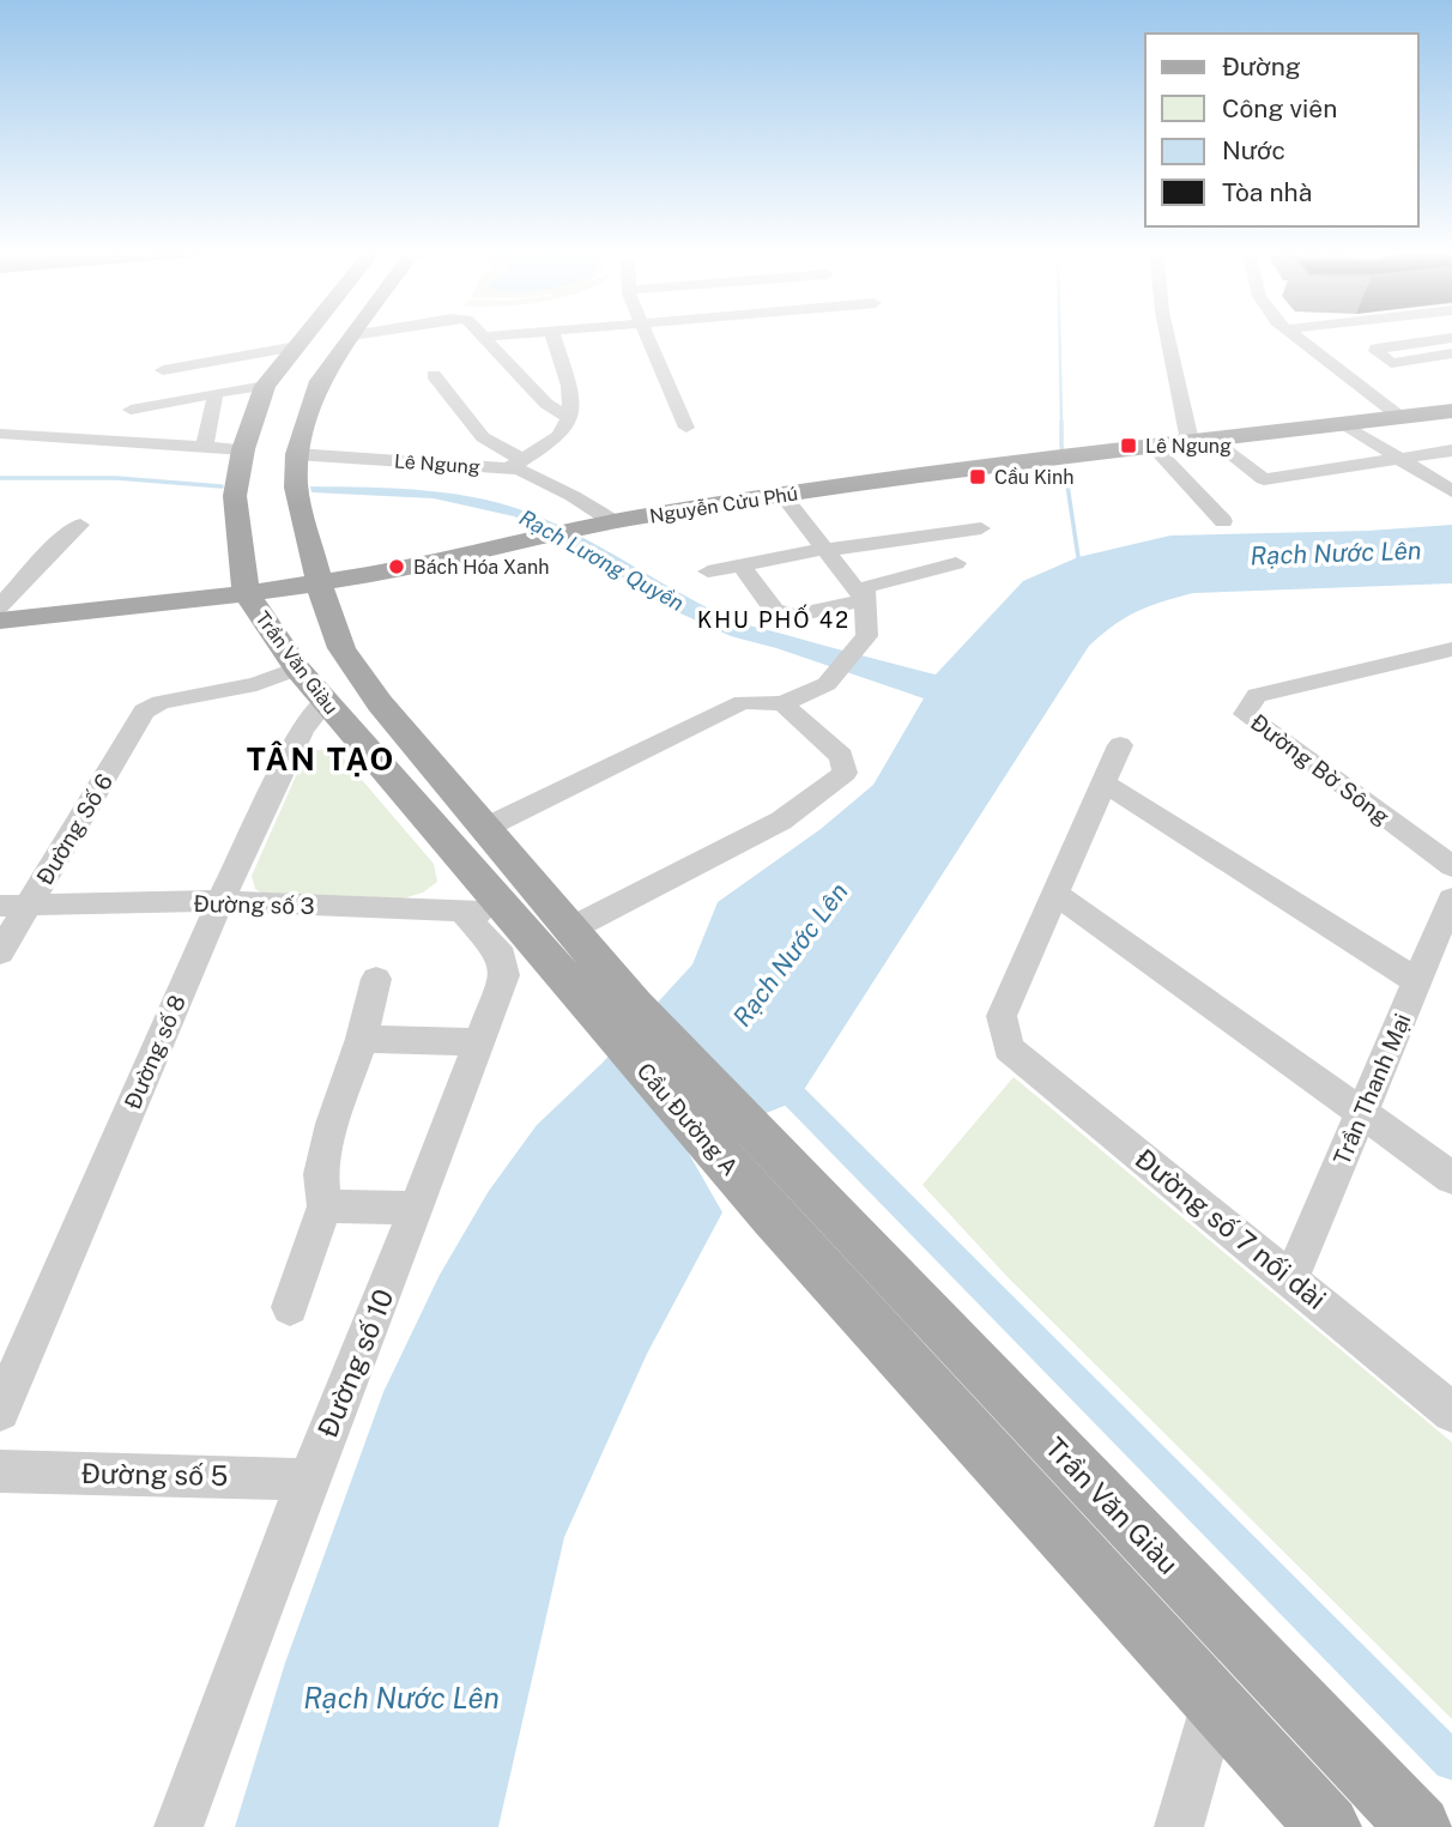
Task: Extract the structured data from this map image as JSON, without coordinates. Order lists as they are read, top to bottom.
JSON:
{
  "streets": {
    "main road": ["Nguyễn Cửu Phú", "Trần Văn Giàu", "Cầu Đường A"],
    "street": [
      "Lê Ngung",
      "Đường Bờ Sông",
      "Đường Số 6",
      "Đường số 3",
      "Đường số 8",
      "Trần Thanh Mại",
      "Đường số 7 nối dài",
      "Đường số 10",
      "Đường số 5"
    ]
  },
  "crossings": [
    ["Lê Ngung", "Nguyễn Cửu Phú"],
    ["Lê Ngung", "Trần Văn Giàu"],
    ["Nguyễn Cửu Phú", "Trần Văn Giàu"],
    ["Trần Văn Giàu", "Đường Số 6"],
    ["Trần Văn Giàu", "Đường số 3"],
    ["Trần Văn Giàu", "Đường số 8"],
    ["Trần Văn Giàu", "Cầu Đường A"],
    ["Đường Số 6", "Đường số 3"],
    ["Đường số 3", "Đường số 8"],
    ["Đường số 3", "Đường số 10"],
    ["Trần Thanh Mại", "Đường số 7 nối dài"],
    ["Đường số 10", "Đường số 5"]
  ],
  "districts": ["KHU PHỐ 42", "TÂN TẠO"],
  "water": ["Rạch Nước Lên", "Rạch Lương Quyền"],
  "places": {
    "transit": ["Lê Ngung", "Cầu Kinh"],
    "other": ["Bách Hóa Xanh"]
  },
  "legend": [
    "Đường",
    "Công viên",
    "Nước",
    "Tòa nhà"
  ]
}
